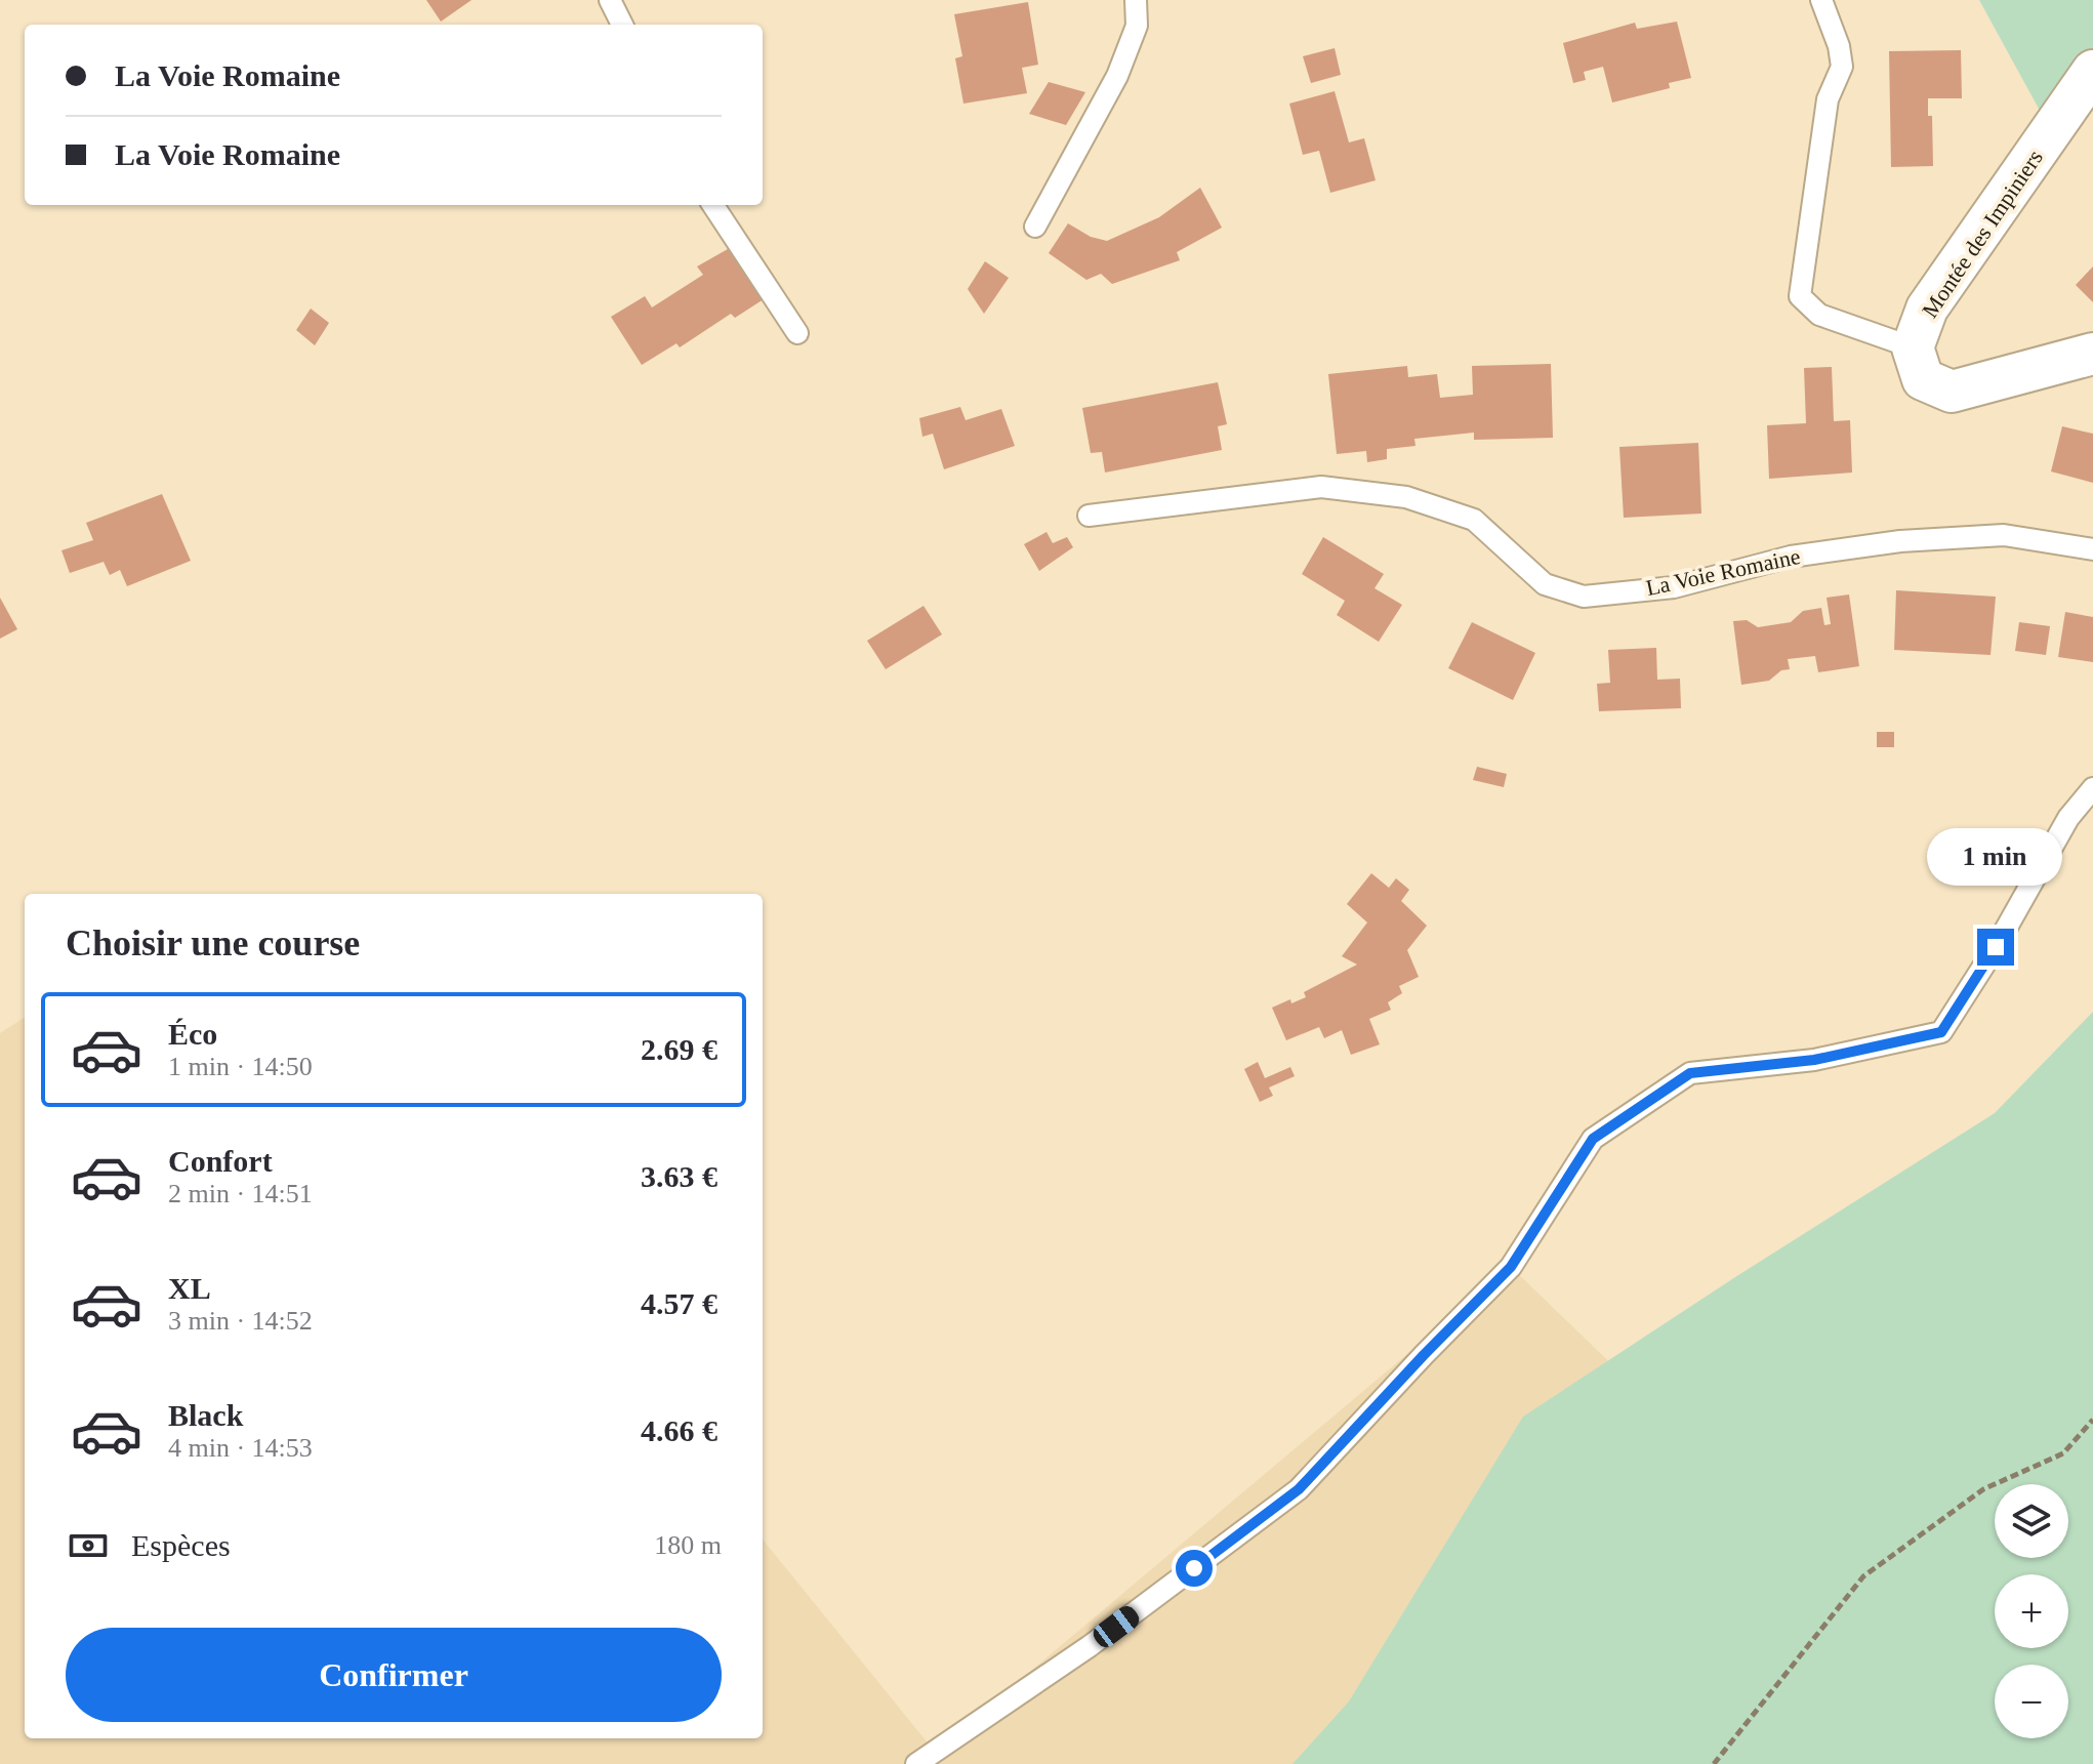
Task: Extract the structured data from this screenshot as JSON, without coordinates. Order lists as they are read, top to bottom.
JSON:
{
  "streets": {
    "street": ["Montée des Impiniers"],
    "lane": ["La Voie Romaine"]
  },
  "page": {
    "banner": ["La Voie Romaine", "La Voie Romaine"],
    "bubble": "1 min",
    "heading": "Choisir une course",
    "list": [
      {
        "name": "Éco",
        "note": "1 min · 14:50",
        "value": "2.69 €"
      },
      {
        "name": "Confort",
        "note": "2 min · 14:51",
        "value": "3.63 €"
      },
      {
        "name": "XL",
        "note": "3 min · 14:52",
        "value": "4.57 €"
      },
      {
        "name": "Black",
        "note": "4 min · 14:53",
        "value": "4.66 €"
      }
    ],
    "map_buttons": ["+", "−"],
    "pay": ["Espèces", "180 m"],
    "buttons": "Confirmer"
  }
}
